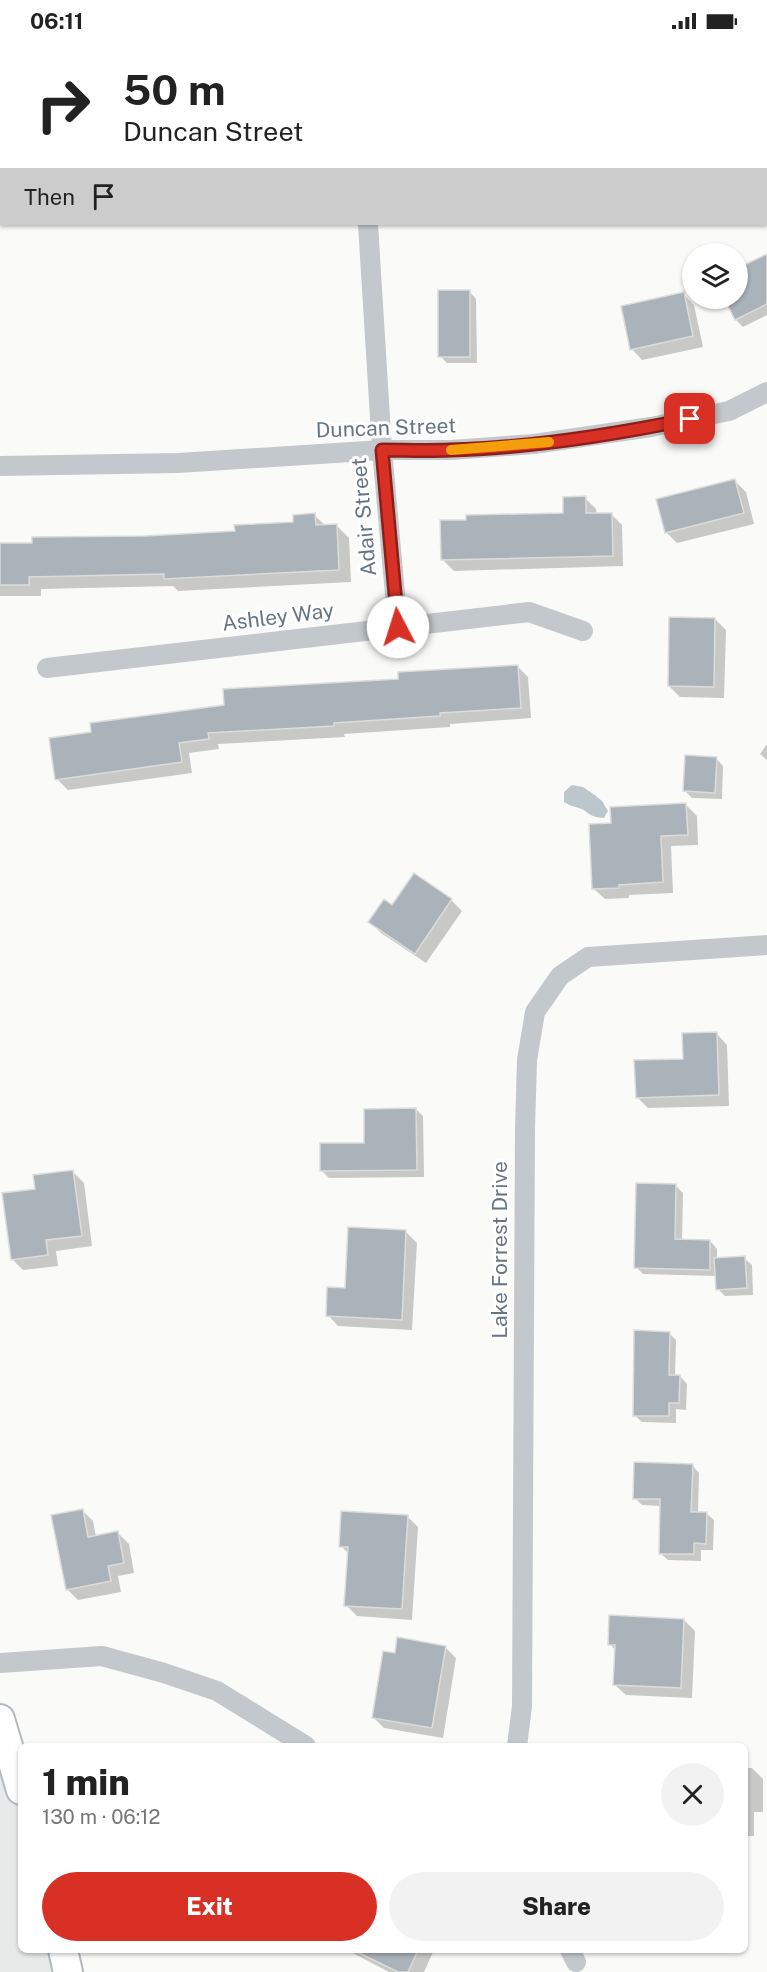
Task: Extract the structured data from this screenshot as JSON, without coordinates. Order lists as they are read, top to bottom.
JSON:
{
  "streets": {
    "street": [
      "Duncan Street",
      "Adair Street",
      "Ashley Way",
      "Lake Forrest Drive"
    ]
  },
  "crossings": [
    ["Duncan Street", "Adair Street"],
    ["Adair Street", "Ashley Way"]
  ],
  "page": {
    "status": "06:11",
    "turn": ["50 m", "Duncan Street"],
    "then": "Then",
    "heading": ["1 min", "130 m · 06:12"],
    "buttons": ["Exit", "Share"]
  }
}
